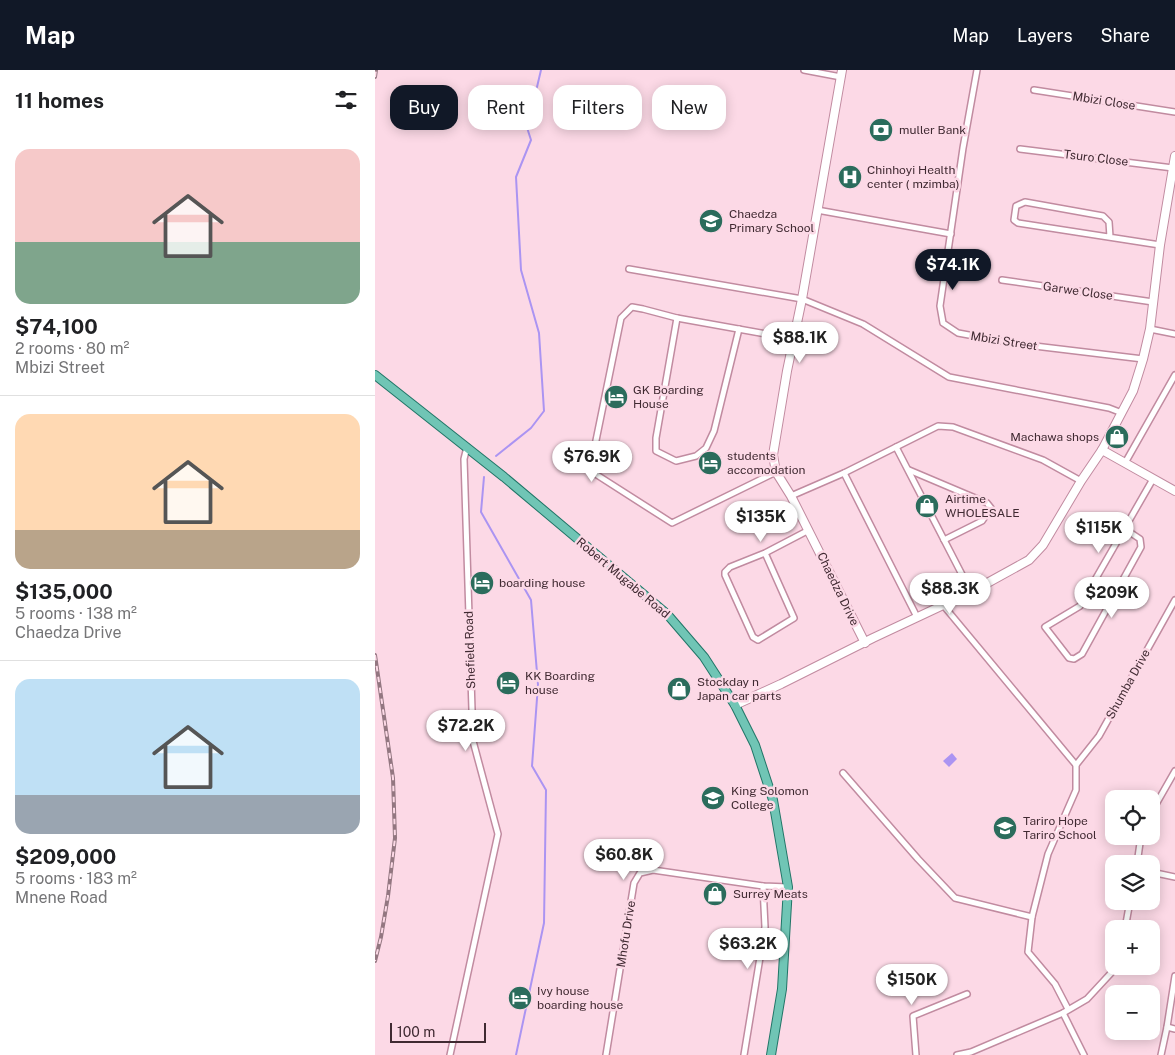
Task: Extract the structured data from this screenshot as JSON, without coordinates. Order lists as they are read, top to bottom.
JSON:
{
  "streets": {
    "main road": ["Robert Mugabe Road"],
    "street": [
      "Mbizi Close",
      "Tsuro Close",
      "Garwe Close",
      "Mbizi Street",
      "Chaedza Drive",
      "Shefield Road",
      "Shumba Drive",
      "Mhofu Drive"
    ]
  },
  "crossings": [
    ["Robert Mugabe Road", "Shefield Road"],
    ["Robert Mugabe Road", "Mhofu Drive"]
  ],
  "places": {
    "bank": ["muller Bank"],
    "hospital": ["Chinhoyi Health center ( mzimba)"],
    "school or university": ["Chaedza Primary School", "King Solomon College", "Tariro Hope Tariro School"],
    "hotel": [
      "GK Boarding House",
      "students accomodation",
      "boarding house",
      "KK Boarding house",
      "Ivy house boarding house"
    ],
    "shop": [
      "Machawa shops",
      "Airtime WHOLESALE",
      "Stockday n Japan car parts",
      "Surrey Meats"
    ]
  },
  "scale_bar": "100 m",
  "page": {
    "header": "Map",
    "nav": ["Map", "Layers", "Share"],
    "heading": "11 homes",
    "chip": [
      "Buy",
      "Rent",
      "Filters",
      "New"
    ],
    "list": [
      {
        "name": "$74,100",
        "note": "2 rooms · 80 m² · Mbizi Street"
      },
      {
        "name": "$135,000",
        "note": "5 rooms · 138 m² · Chaedza Drive"
      },
      {
        "name": "$209,000",
        "note": "5 rooms · 183 m² · Mnene Road"
      }
    ],
    "price": [
      "$74.1K",
      "$88.1K",
      "$76.9K",
      "$135K",
      "$115K",
      "$88.3K",
      "$209K",
      "$72.2K",
      "$60.8K",
      "$63.2K",
      "$150K"
    ],
    "map_buttons": ["+", "−"],
    "scale": "100 m"
  }
}
